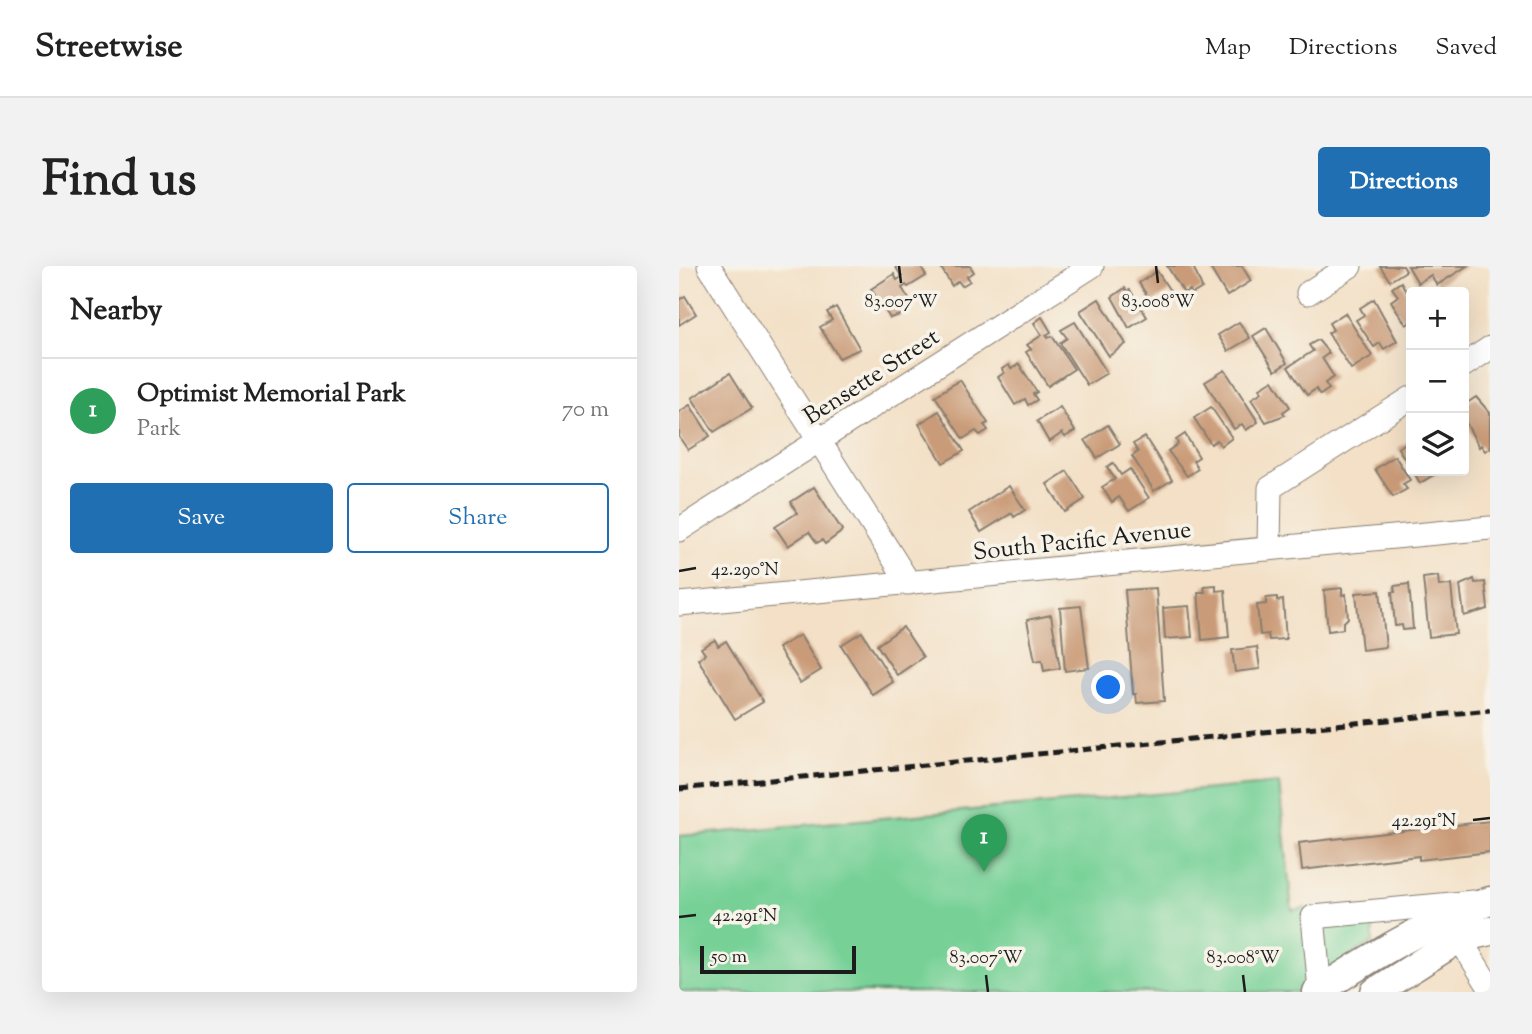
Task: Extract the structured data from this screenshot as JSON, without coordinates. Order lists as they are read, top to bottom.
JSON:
{
  "streets": {
    "street": ["Bensette Street", "South Pacific Avenue"]
  },
  "scale_bar": "50 m",
  "page": {
    "header": "Streetwise",
    "nav": ["Map", "Directions", "Saved"],
    "title": "Find us",
    "buttons": [
      "Directions",
      ["Save", "Share"]
    ],
    "heading": "Nearby",
    "map_buttons": ["+", "−"],
    "list": [
      {
        "mark": "1",
        "name": "Optimist Memorial Park",
        "note": "Park",
        "value": "70 m"
      }
    ],
    "pins": "1",
    "scale": "50 m"
  },
  "coordinates": [
    "83.007°W",
    "83.008°W",
    "42.290°N",
    "42.291°N"
  ]
}
